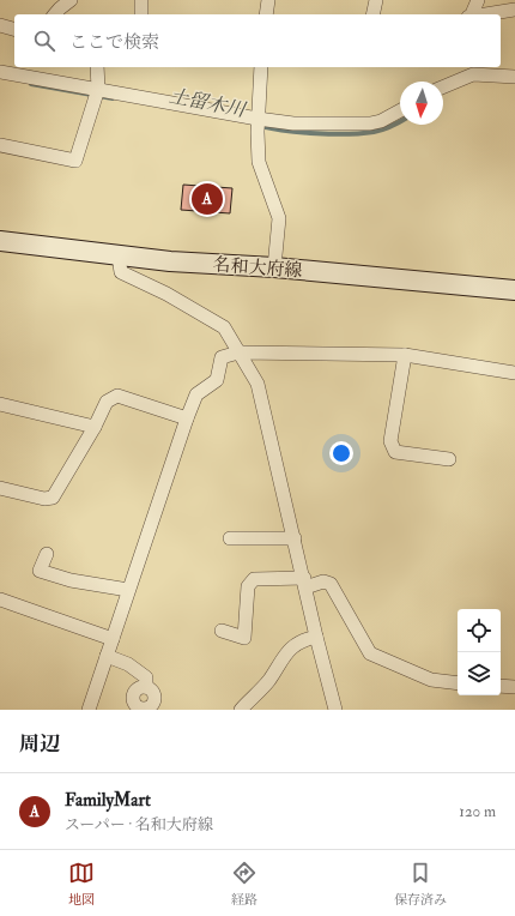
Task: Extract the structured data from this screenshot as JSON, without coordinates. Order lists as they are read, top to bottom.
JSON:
{
  "streets": {
    "main road": ["名和大府線"]
  },
  "water": ["土留木川"],
  "north": "bottom",
  "page": {
    "search": "ここで検索",
    "pins": "A",
    "heading": "周辺",
    "list": [
      {
        "mark": "A",
        "name": "FamilyMart",
        "note": "スーパー · 名和大府線",
        "value": "120 m"
      }
    ],
    "nav": ["地図", "経路", "保存済み"]
  }
}
